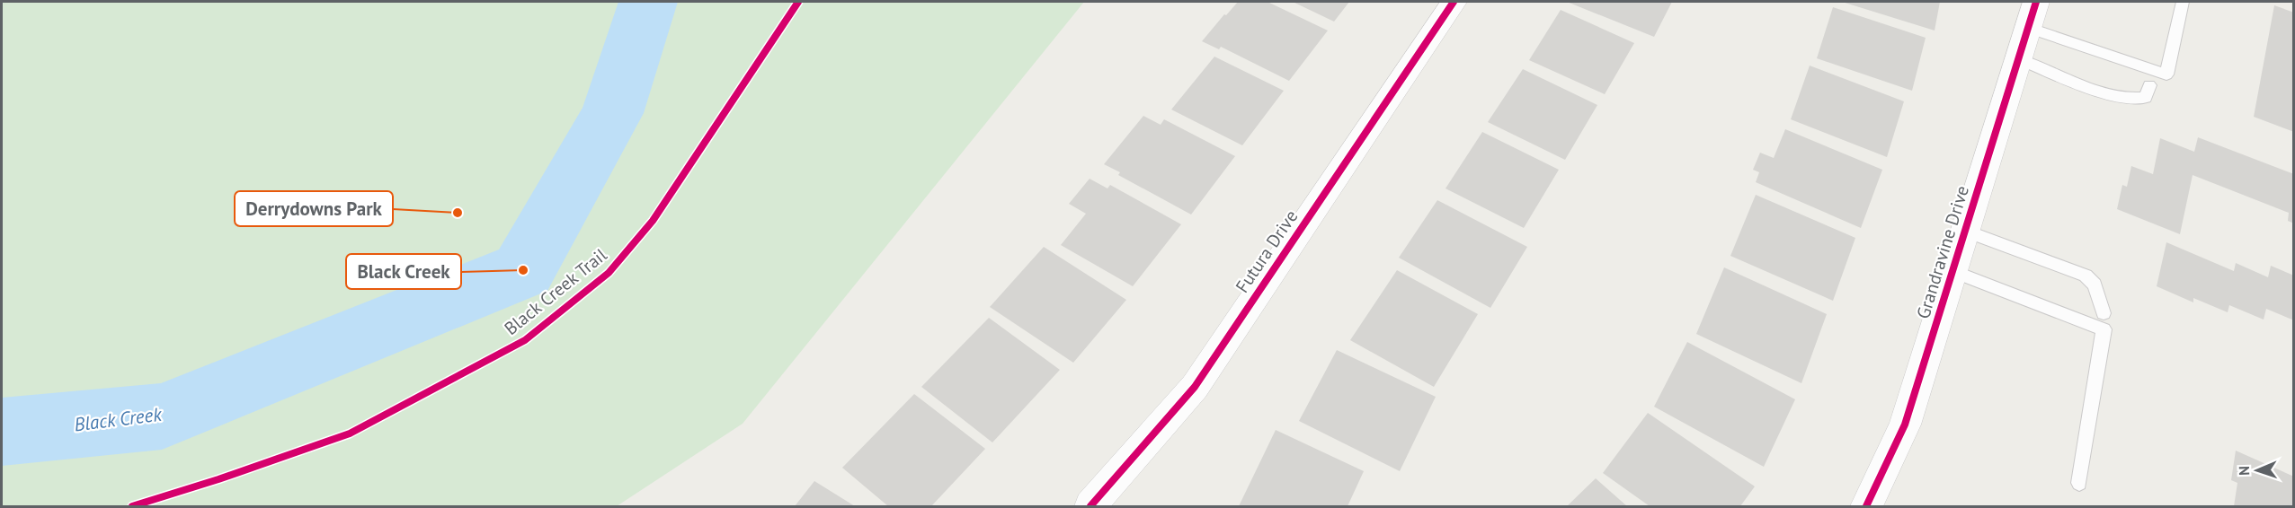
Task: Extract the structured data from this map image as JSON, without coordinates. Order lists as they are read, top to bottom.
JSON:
{
  "streets": {
    "street": ["Futura Drive", "Grandravine Drive"],
    "cycle path": ["Black Creek Trail"]
  },
  "water": ["Black Creek"],
  "places": ["Derrydowns Park", "Black Creek"],
  "north": "left"
}
